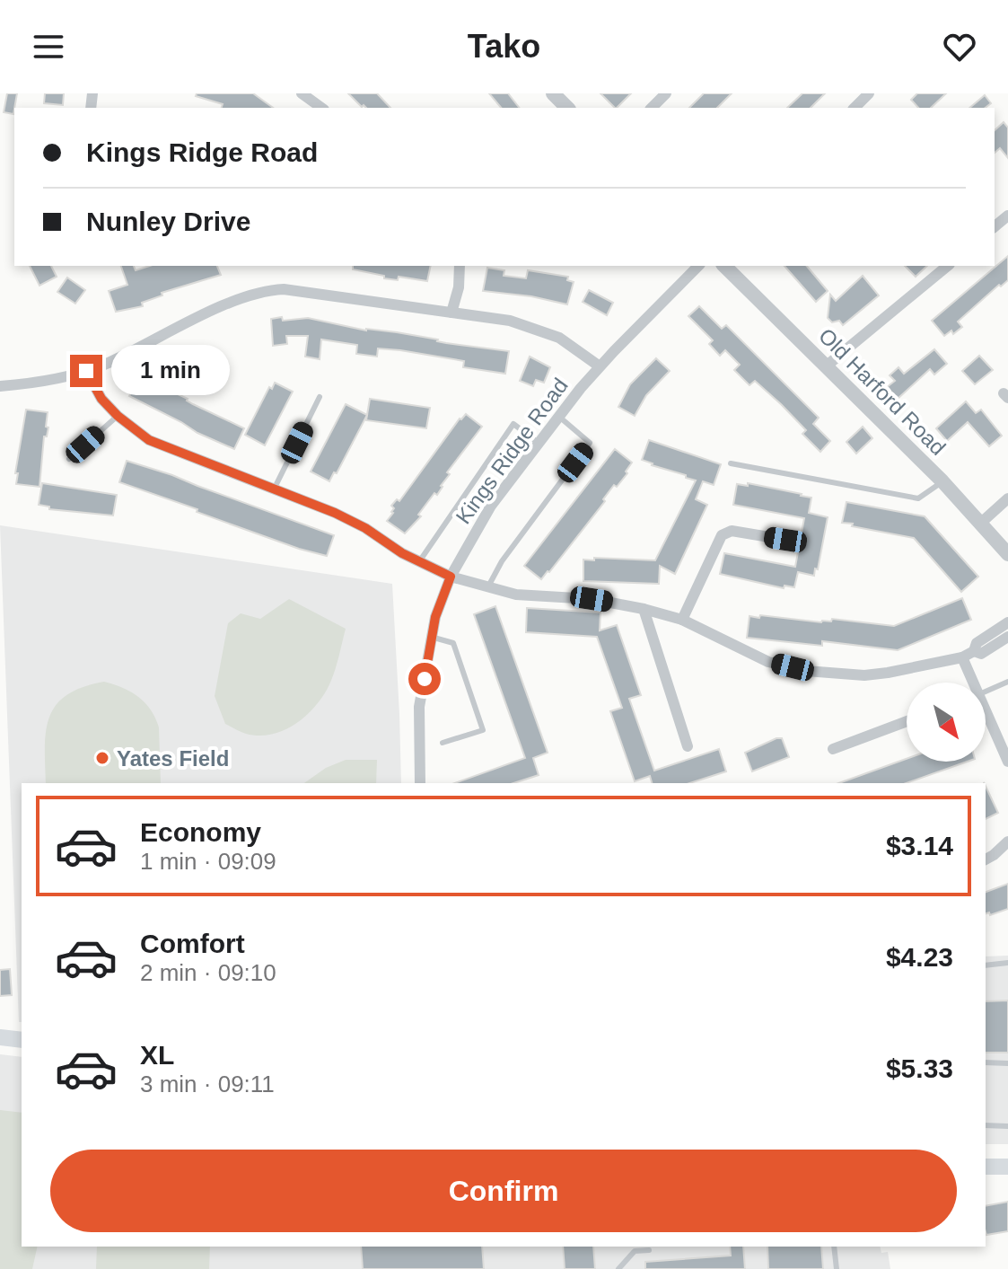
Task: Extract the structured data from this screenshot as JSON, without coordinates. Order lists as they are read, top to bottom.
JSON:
{
  "streets": {
    "street": ["Old Harford Road", "Kings Ridge Road"]
  },
  "places": ["Yates Field"],
  "north": "bottom right",
  "page": {
    "header": "Tako",
    "banner": ["Kings Ridge Road", "Nunley Drive"],
    "bubble": "1 min",
    "list": [
      {
        "name": "Economy",
        "note": "1 min · 09:09",
        "value": "$3.14"
      },
      {
        "name": "Comfort",
        "note": "2 min · 09:10",
        "value": "$4.23"
      },
      {
        "name": "XL",
        "note": "3 min · 09:11",
        "value": "$5.33"
      }
    ],
    "buttons": "Confirm"
  }
}
